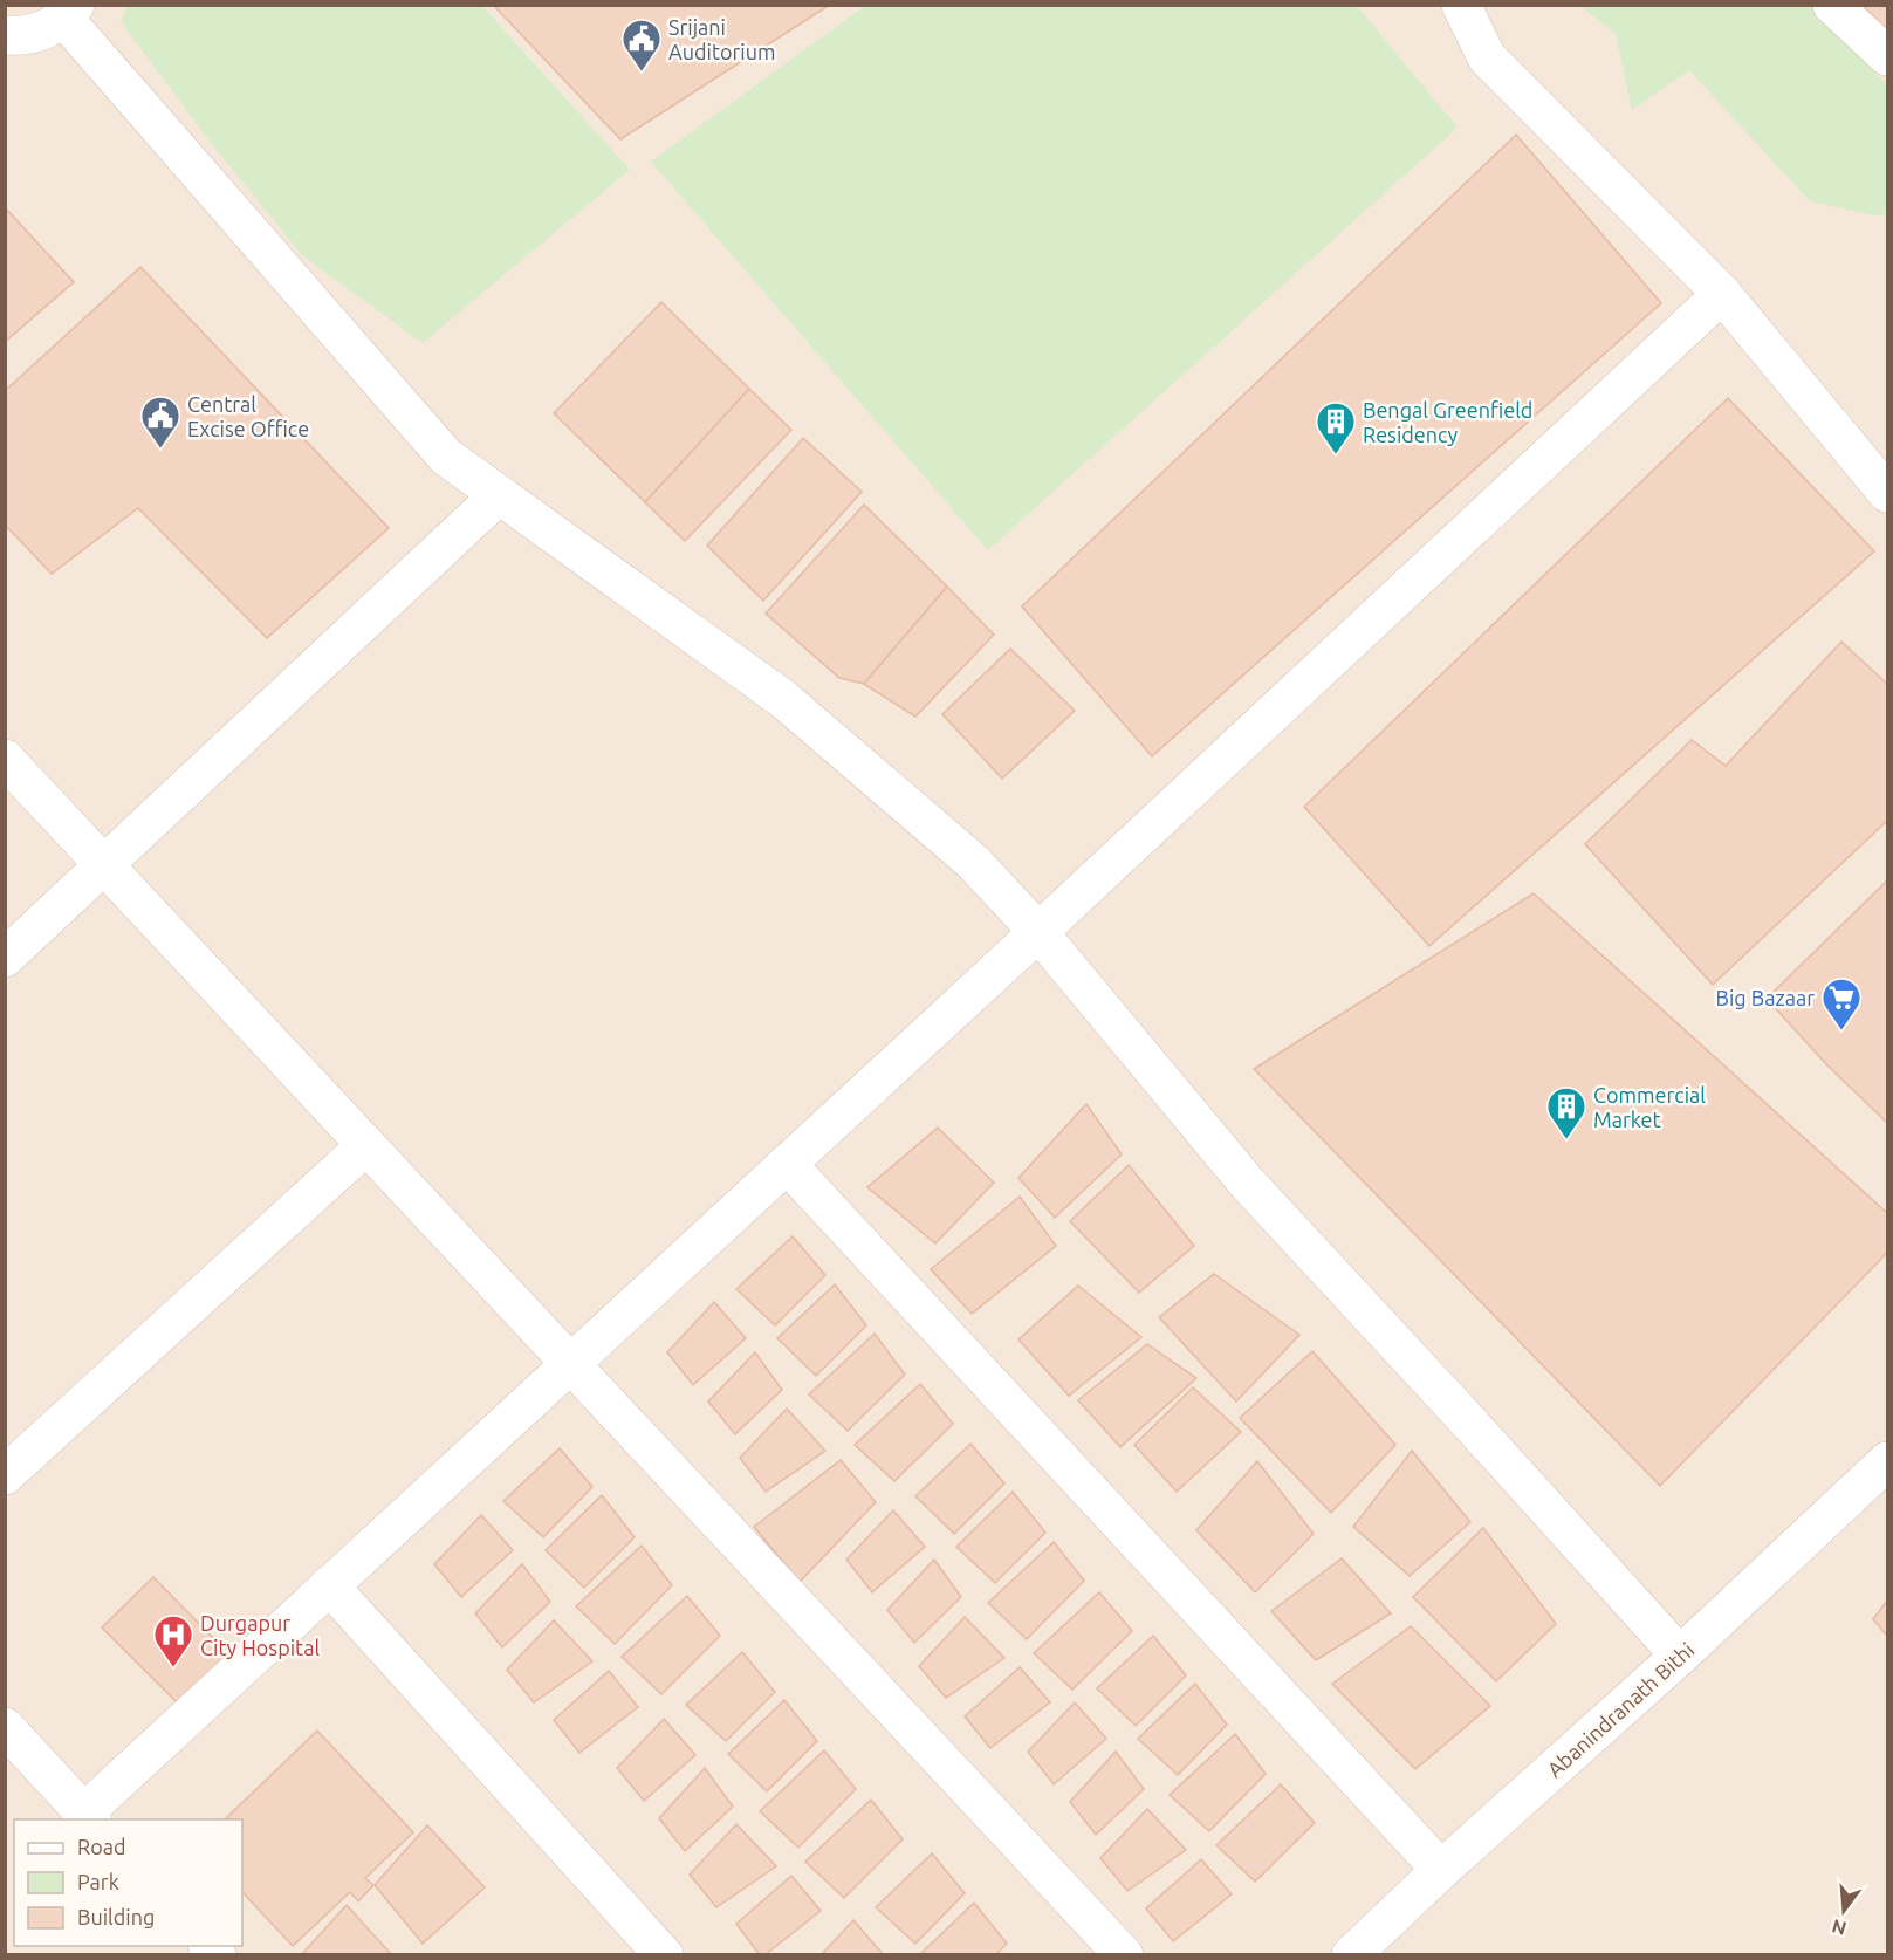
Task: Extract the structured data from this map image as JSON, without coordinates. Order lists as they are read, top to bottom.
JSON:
{
  "streets": {
    "street": ["Abanindranath Bithi"]
  },
  "places": {
    "public building": ["Srijani Auditorium", "Central Excise Office"],
    "building": ["Bengal Greenfield Residency", "Commercial Market"],
    "supermarket": ["Big Bazaar"],
    "hospital": ["Durgapur City Hospital"]
  },
  "legend": ["Road", "Park", "Building"],
  "north": "bottom"
}
